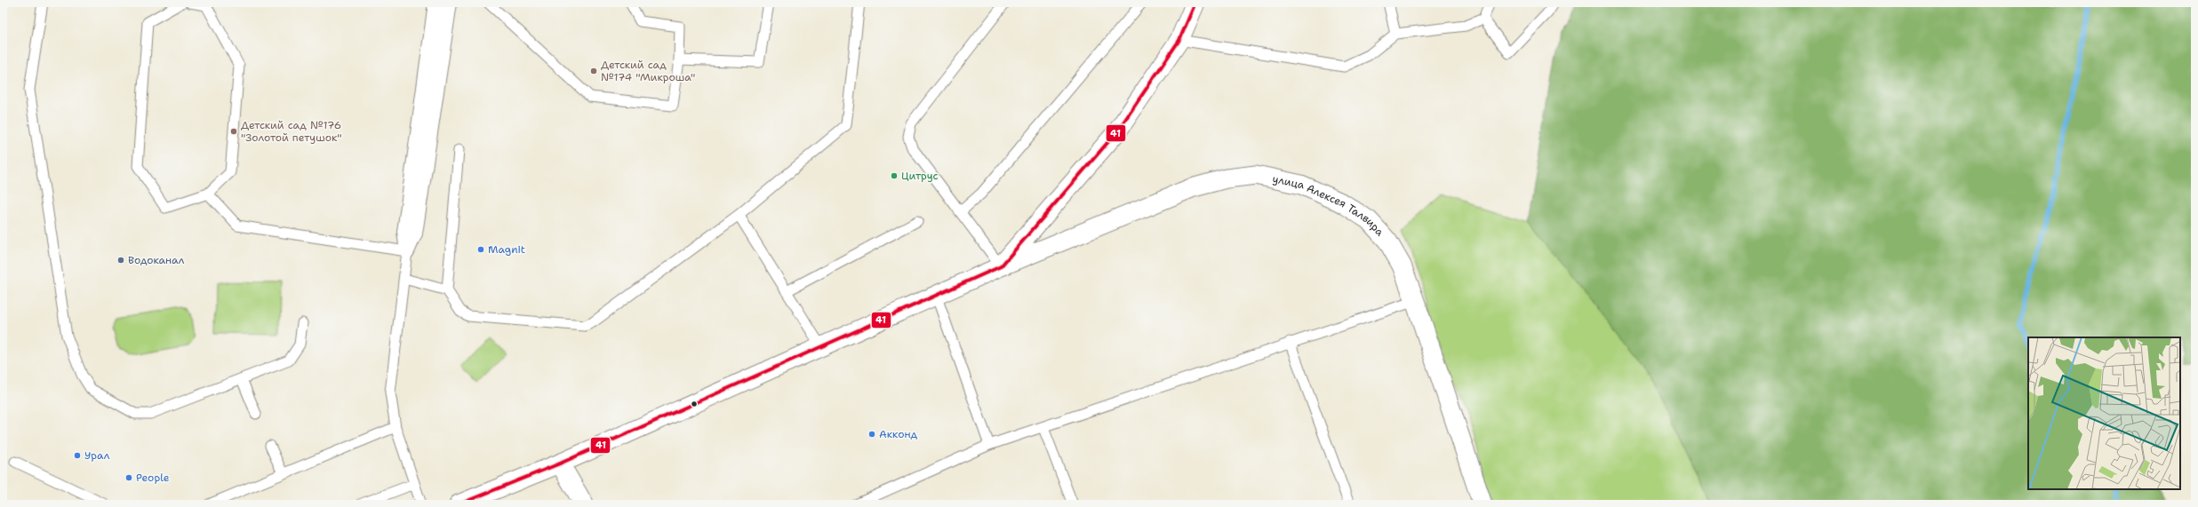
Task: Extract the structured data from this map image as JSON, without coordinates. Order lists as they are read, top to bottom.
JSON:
{
  "streets": {
    "street": ["улица Алексея Талвира"]
  },
  "places": [
    "Детский сад №174 \"Микроша\"",
    "Детский сад №176 \"Золотой петушок\"",
    "Цитрус",
    "Magnit",
    "Водоканал",
    "Акконд",
    "Урал",
    "People"
  ],
  "lines": ["transit line 41"]
}
